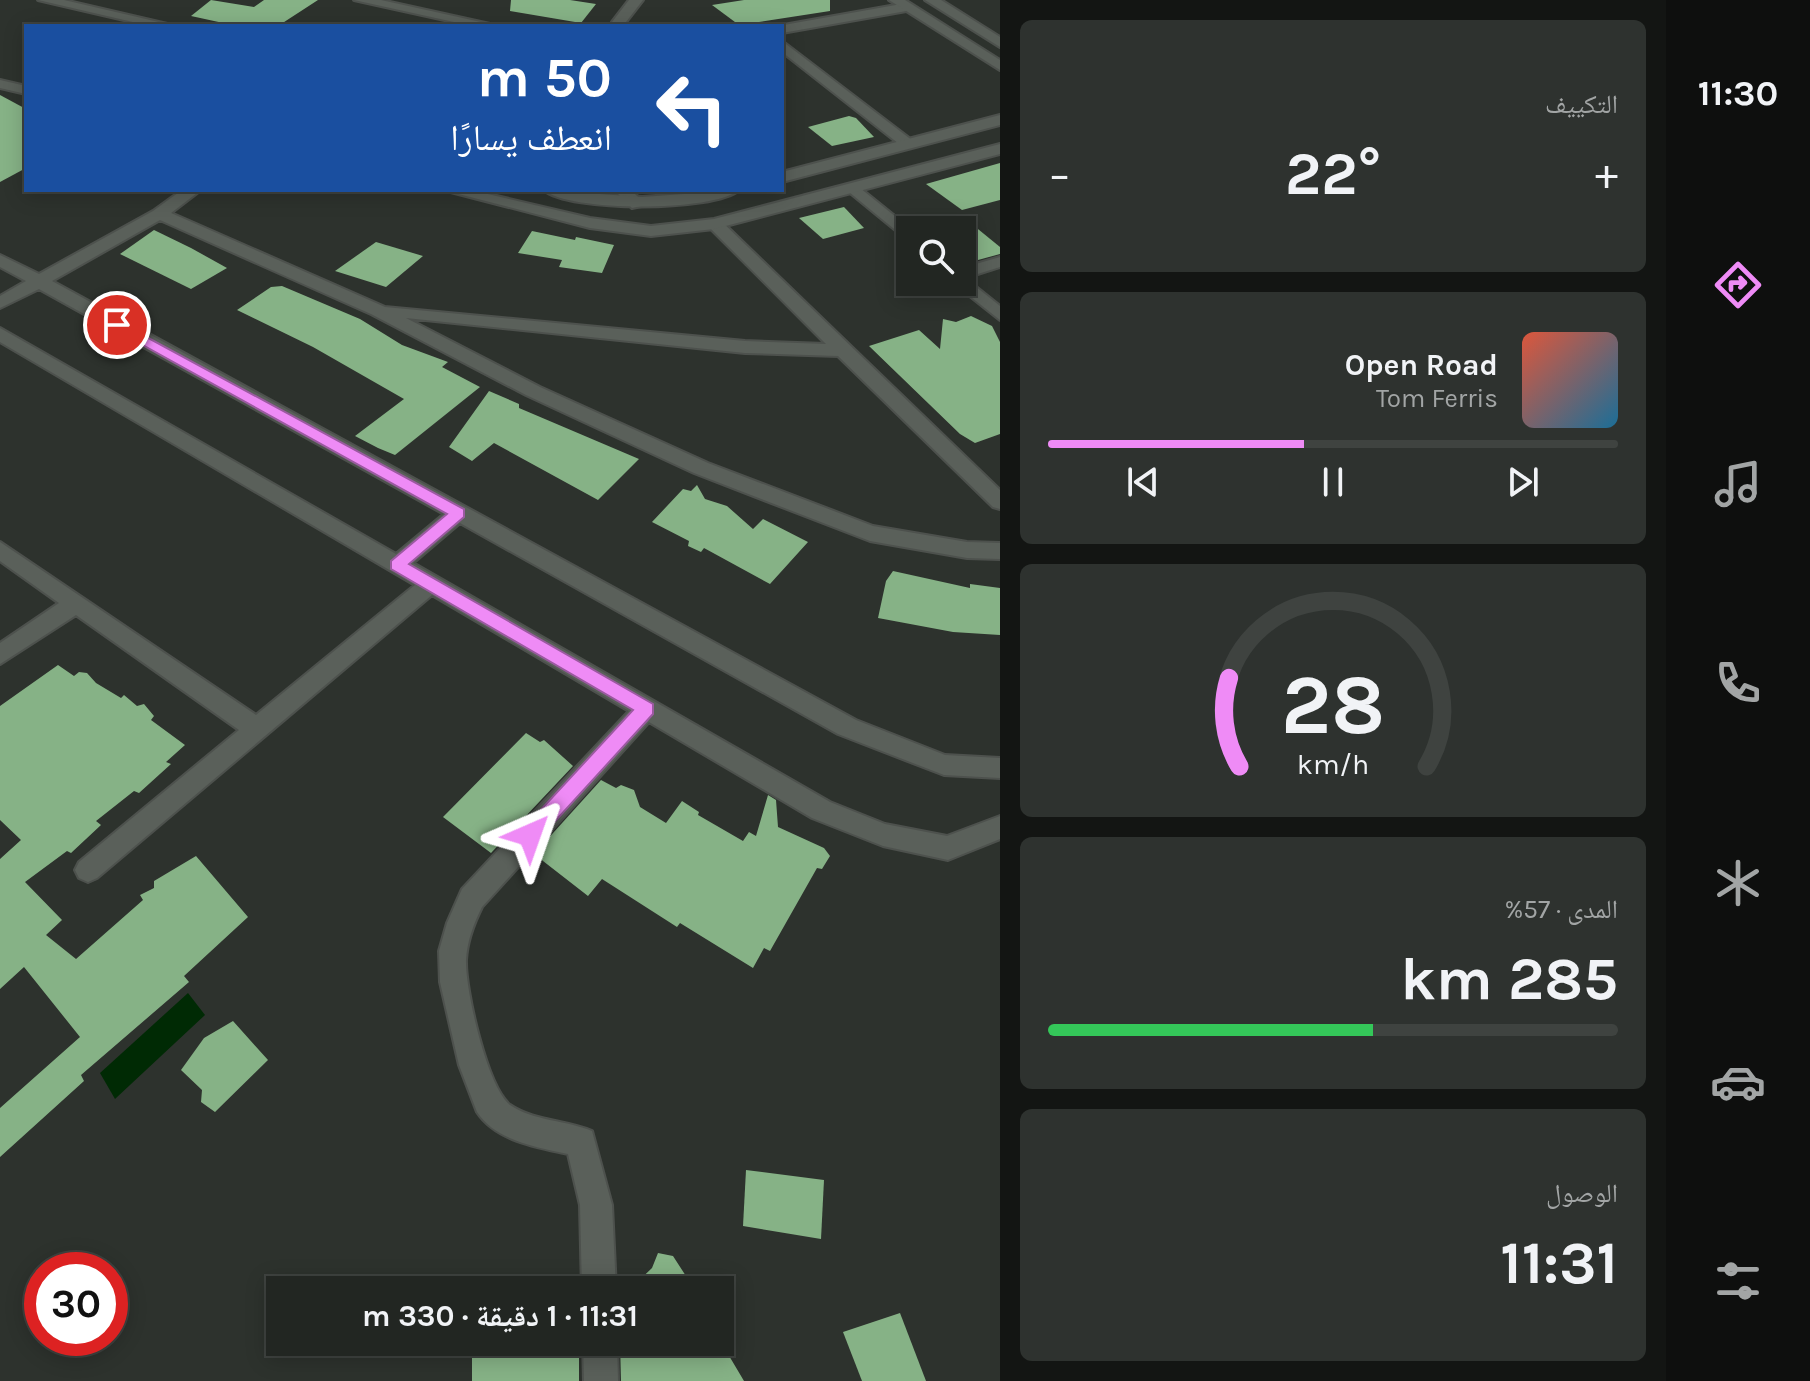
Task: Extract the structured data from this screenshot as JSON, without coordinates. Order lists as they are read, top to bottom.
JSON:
{
  "page": {
    "tabs": "11:30",
    "tile": [
      "التكييف",
      ["المدى · 57%", "285 km"],
      ["الوصول", "11:31"]
    ],
    "turn": ["50 m", "انعطف يسارًا"],
    "heat": ["−", "22°", "+"],
    "song": ["Open Road", "Tom Ferris"],
    "limit": "30",
    "trip": "11:31 · 1 دقيقة · 330 m",
    "gauge": ["28", "km/h"]
  }
}
